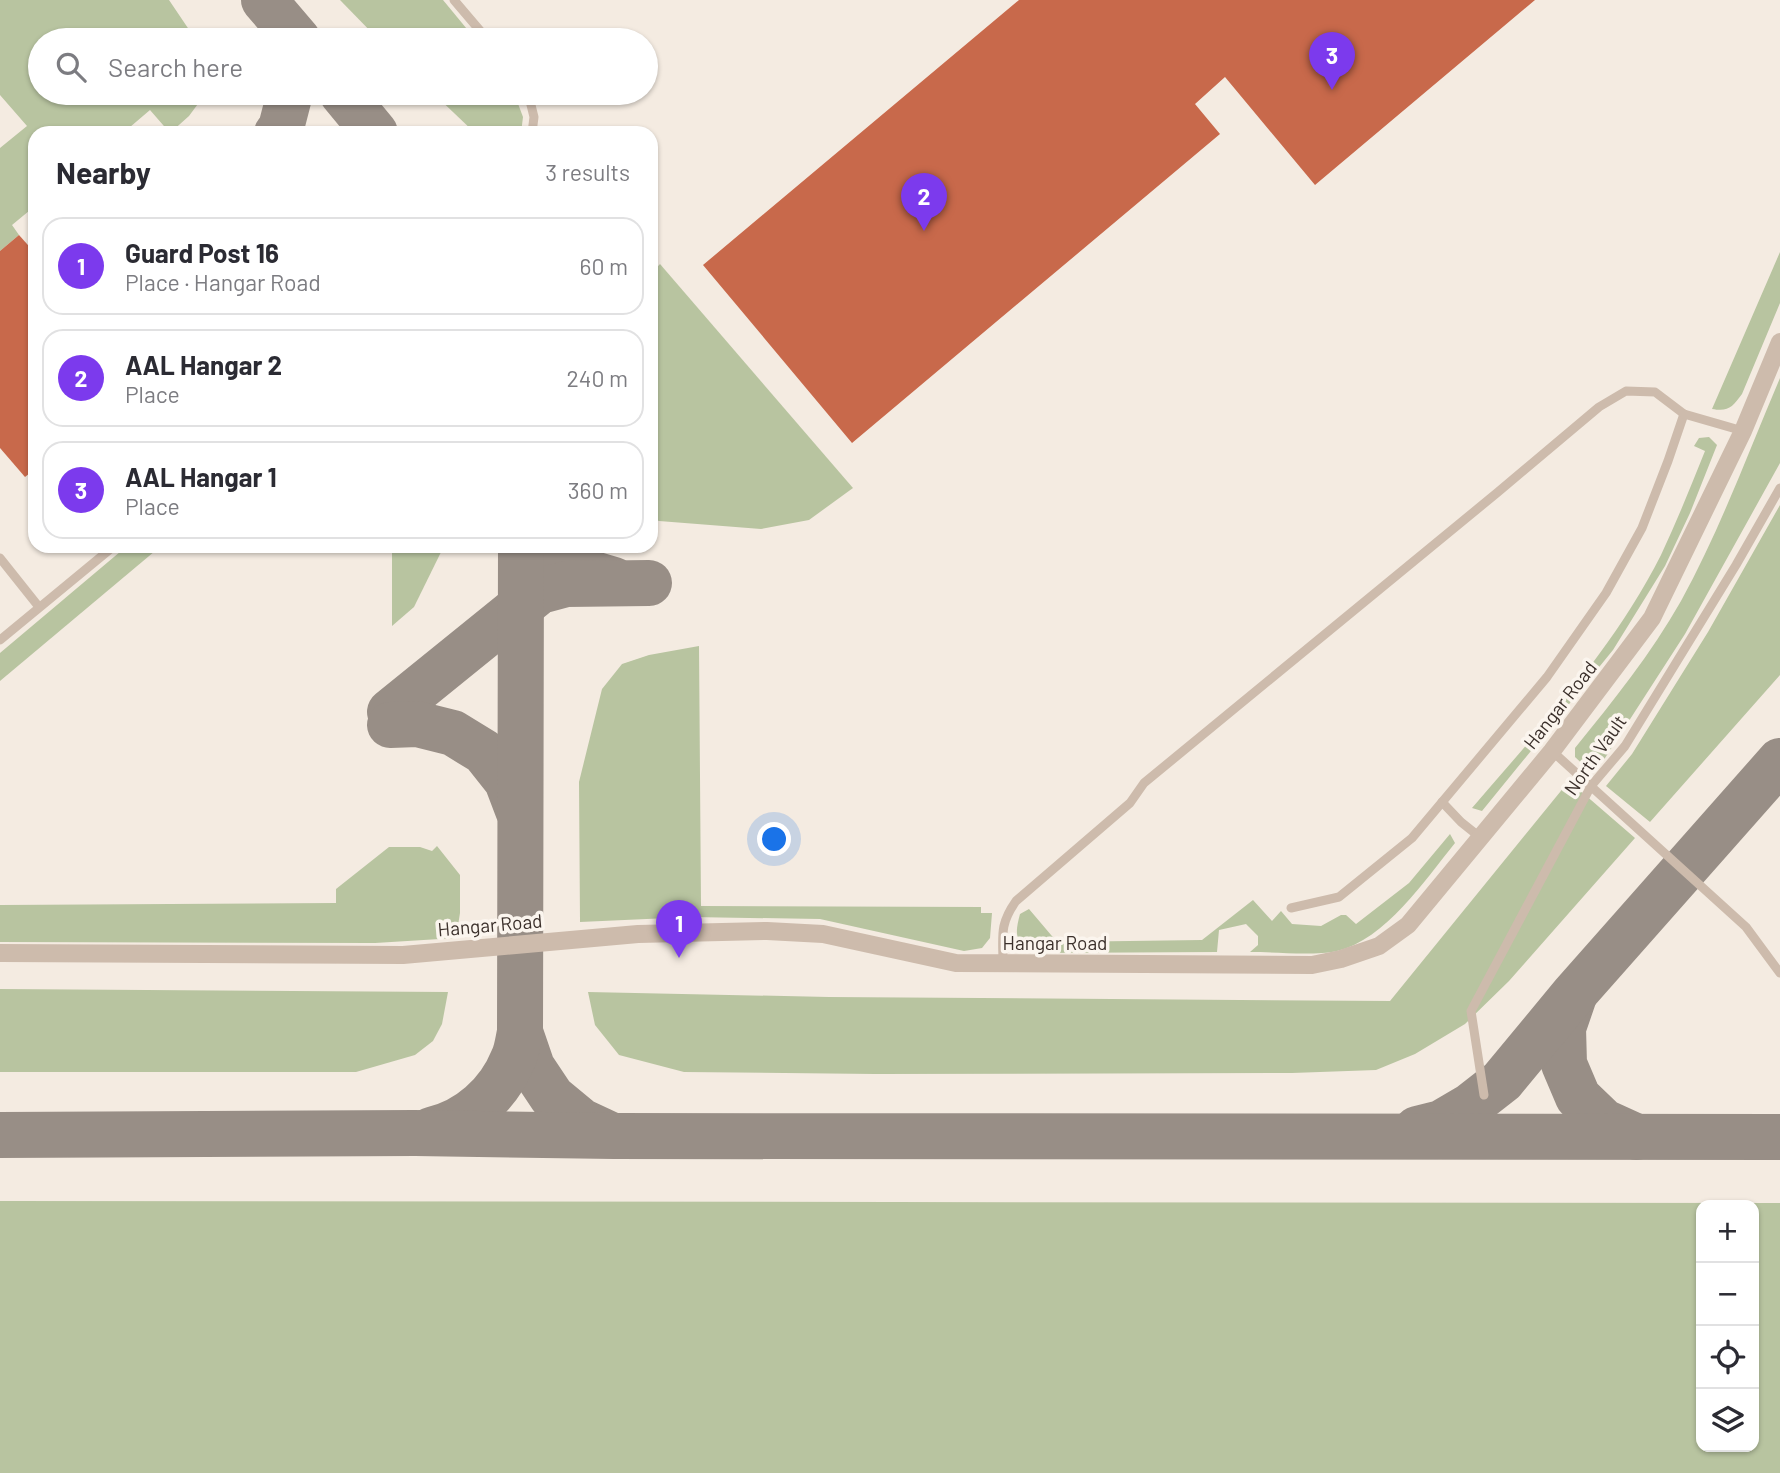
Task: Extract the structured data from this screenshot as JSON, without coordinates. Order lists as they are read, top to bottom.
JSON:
{
  "streets": {
    "street": ["Hangar Road"],
    "lane": ["North Vault"]
  },
  "page": {
    "search": "Search here",
    "pins": ["3", "2", "1"],
    "heading": ["Nearby", "3 results"],
    "list": [
      {
        "mark": "1",
        "name": "Guard Post 16",
        "note": "Place · Hangar Road",
        "value": "60 m"
      },
      {
        "mark": "2",
        "name": "AAL Hangar 2",
        "note": "Place",
        "value": "240 m"
      },
      {
        "mark": "3",
        "name": "AAL Hangar 1",
        "note": "Place",
        "value": "360 m"
      }
    ],
    "map_buttons": ["+", "−"]
  }
}
